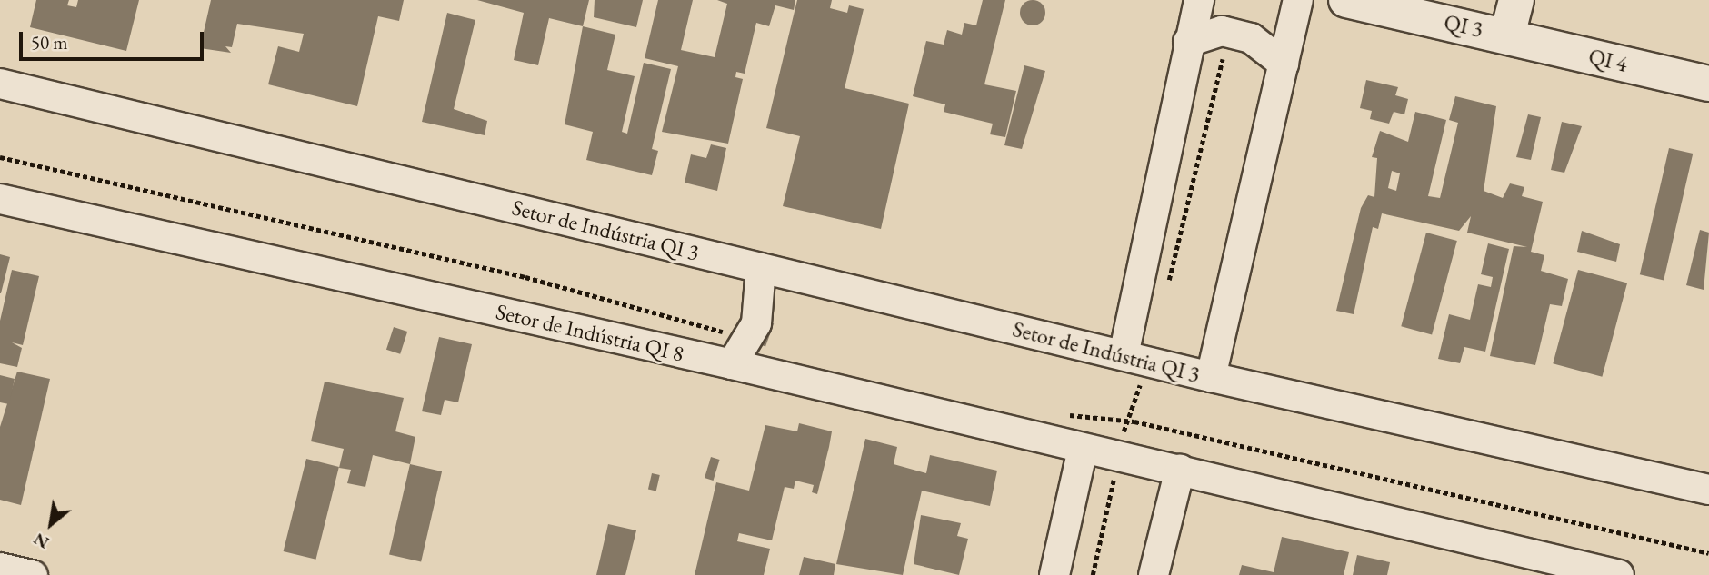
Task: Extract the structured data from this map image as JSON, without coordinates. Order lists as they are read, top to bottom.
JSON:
{
  "streets": {
    "street": [
      "QI 3",
      "QI 4",
      "Setor de Indústria QI 3",
      "Setor de Indústria QI 8"
    ]
  },
  "crossings": [
    ["QI 3", "QI 4"]
  ],
  "scale_bar": "50 m",
  "north": "bottom left"
}
